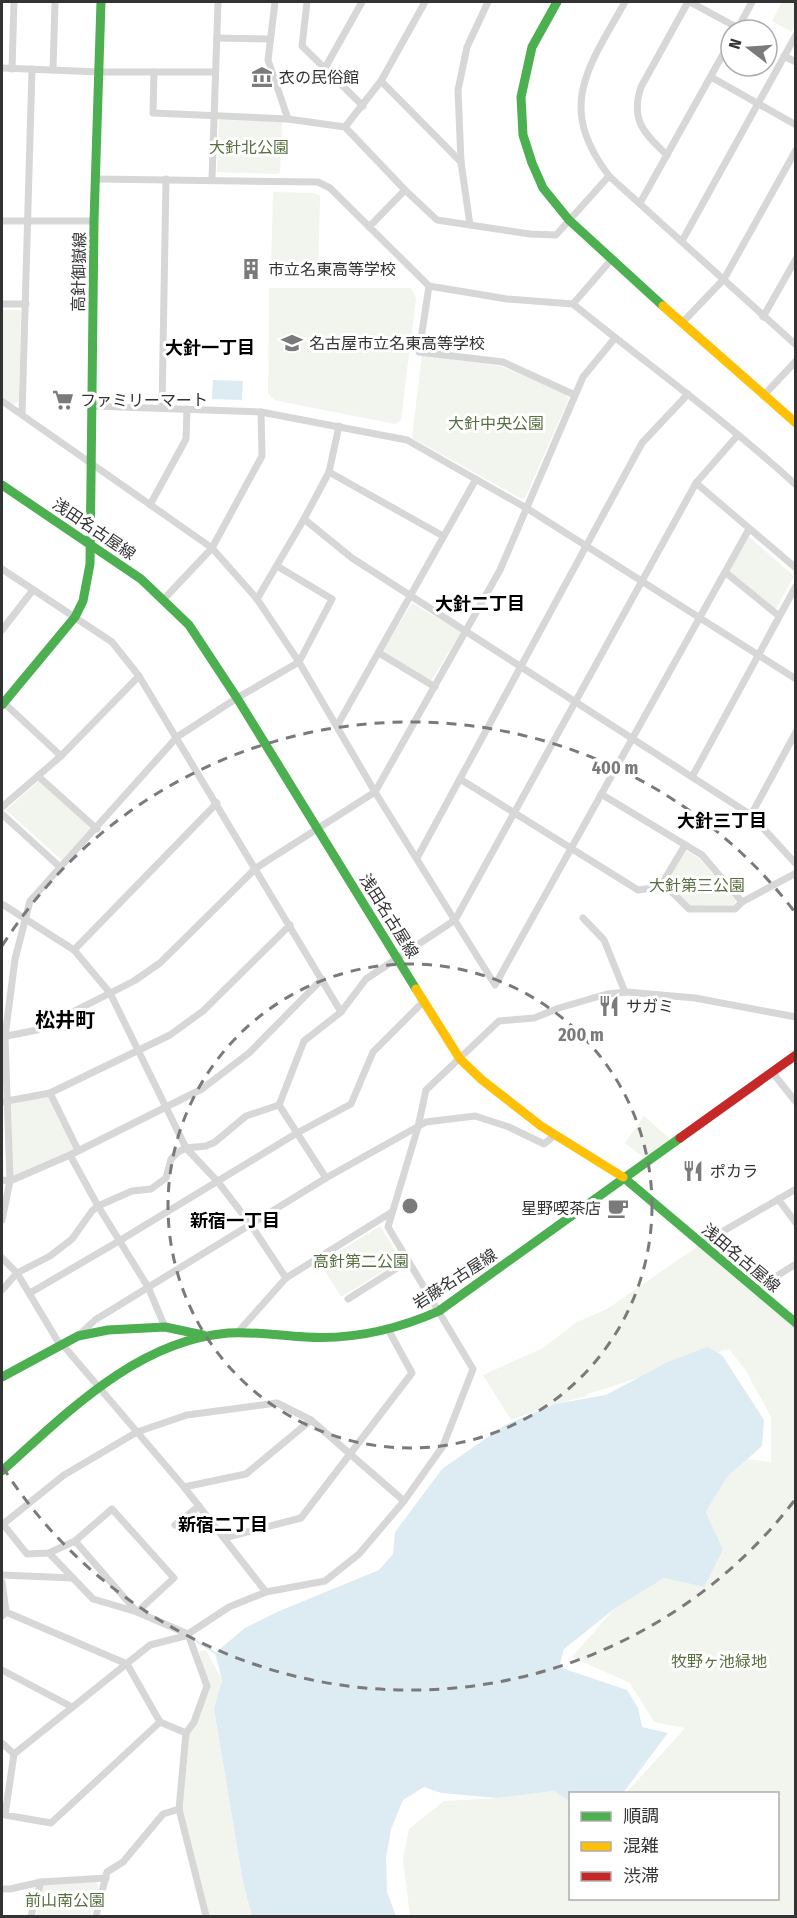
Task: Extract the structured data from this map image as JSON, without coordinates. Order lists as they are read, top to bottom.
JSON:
{
  "streets": {
    "main road": ["高針御嶽線", "浅田名古屋線", "岩藤名古屋線"]
  },
  "crossings": [
    ["高針御嶽線", "浅田名古屋線"],
    ["浅田名古屋線", "岩藤名古屋線"]
  ],
  "districts": [
    "大針一丁目",
    "大針二丁目",
    "大針三丁目",
    "松井町",
    "新宿一丁目",
    "新宿二丁目"
  ],
  "parks": [
    "大針北公園",
    "大針中央公園",
    "大針第三公園",
    "高針第二公園",
    "牧野ヶ池緑地",
    "前山南公園"
  ],
  "places": {
    "museum": ["衣の民俗館"],
    "building": ["市立名東高等学校"],
    "school or university": ["名古屋市立名東高等学校"],
    "supermarket": ["ファミリーマート"],
    "restaurant": ["サガミ", "ポカラ"],
    "cafe": ["星野喫茶店"]
  },
  "legend": ["順調", "混雑", "渋滞"],
  "north": "left",
  "rings": ["400 m", "200 m"]
}
